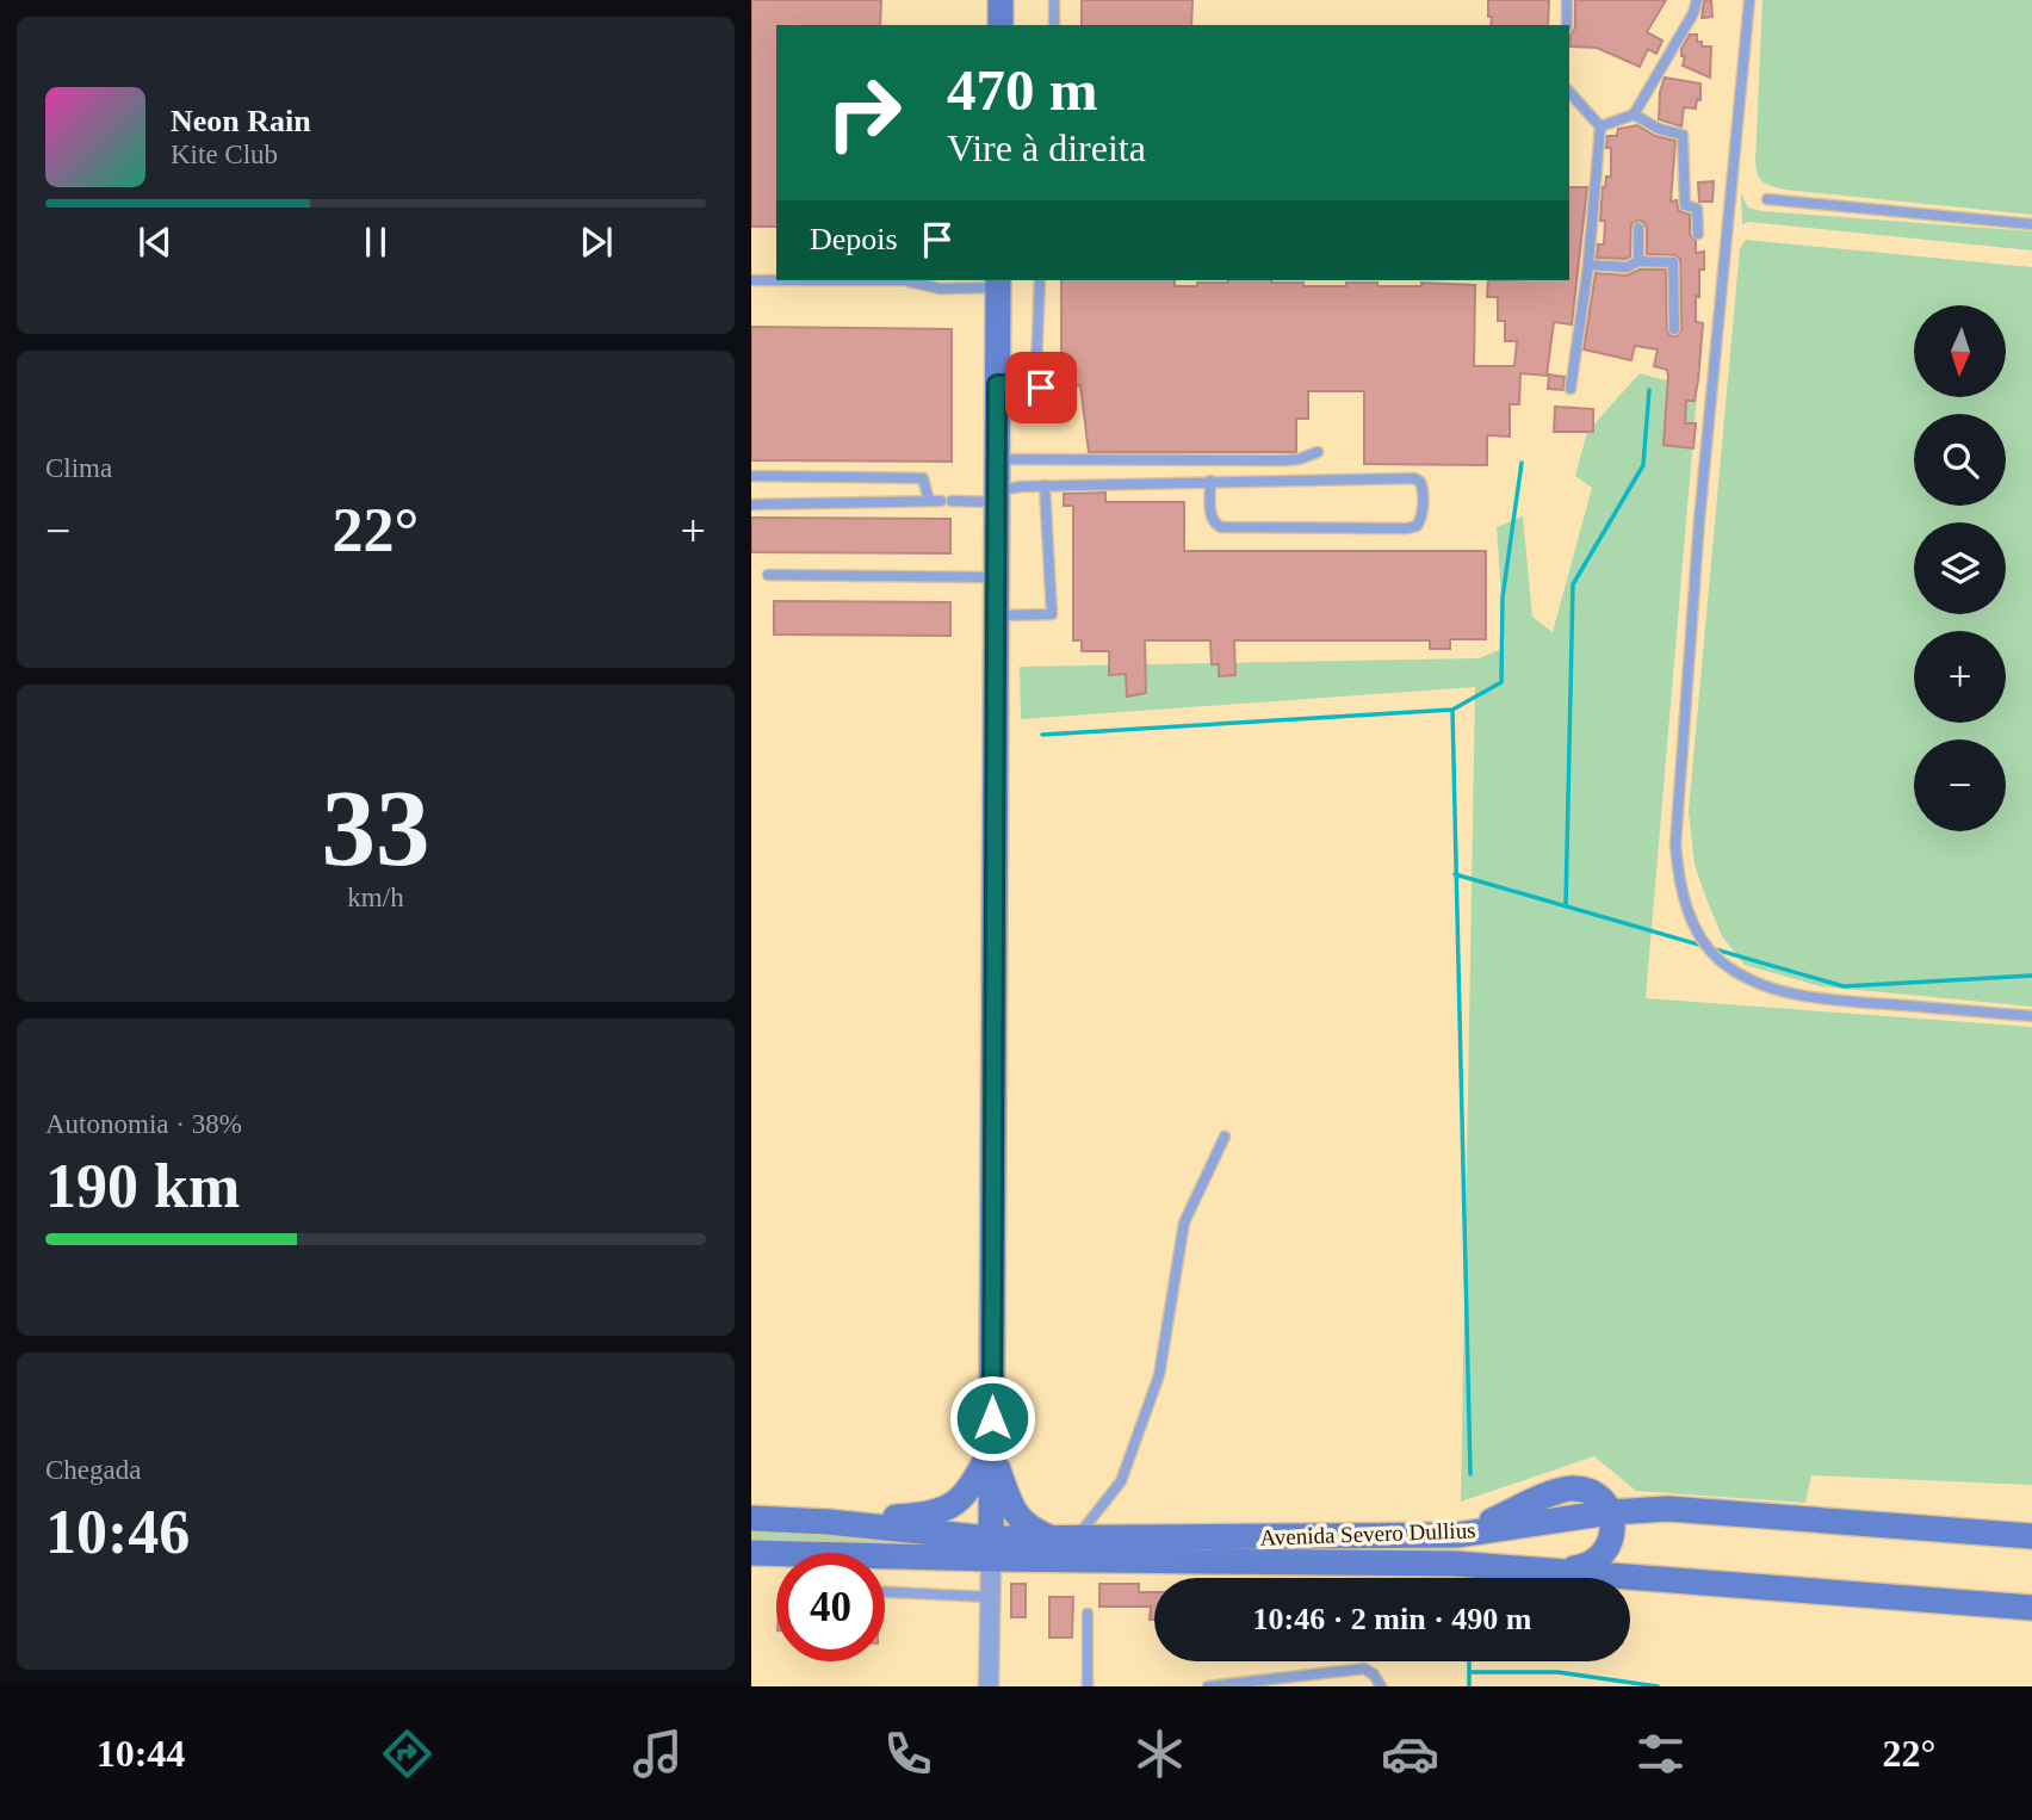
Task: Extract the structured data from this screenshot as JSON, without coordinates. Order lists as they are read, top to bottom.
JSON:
{
  "streets": {
    "main road": ["Avenida Severo Dullius"]
  },
  "north": "bottom",
  "page": {
    "turn": ["470 m", "Vire à direita"],
    "song": ["Neon Rain", "Kite Club"],
    "then": "Depois",
    "map_buttons": ["+", "−"],
    "tile": [
      "Clima",
      ["33", "km/h"],
      ["Autonomia · 38%", "190 km"],
      ["Chegada", "10:46"]
    ],
    "heat": ["−", "22°", "+"],
    "limit": "40",
    "trip": "10:46 · 2 min · 490 m",
    "tabs": ["10:44", "22°"]
  }
}
